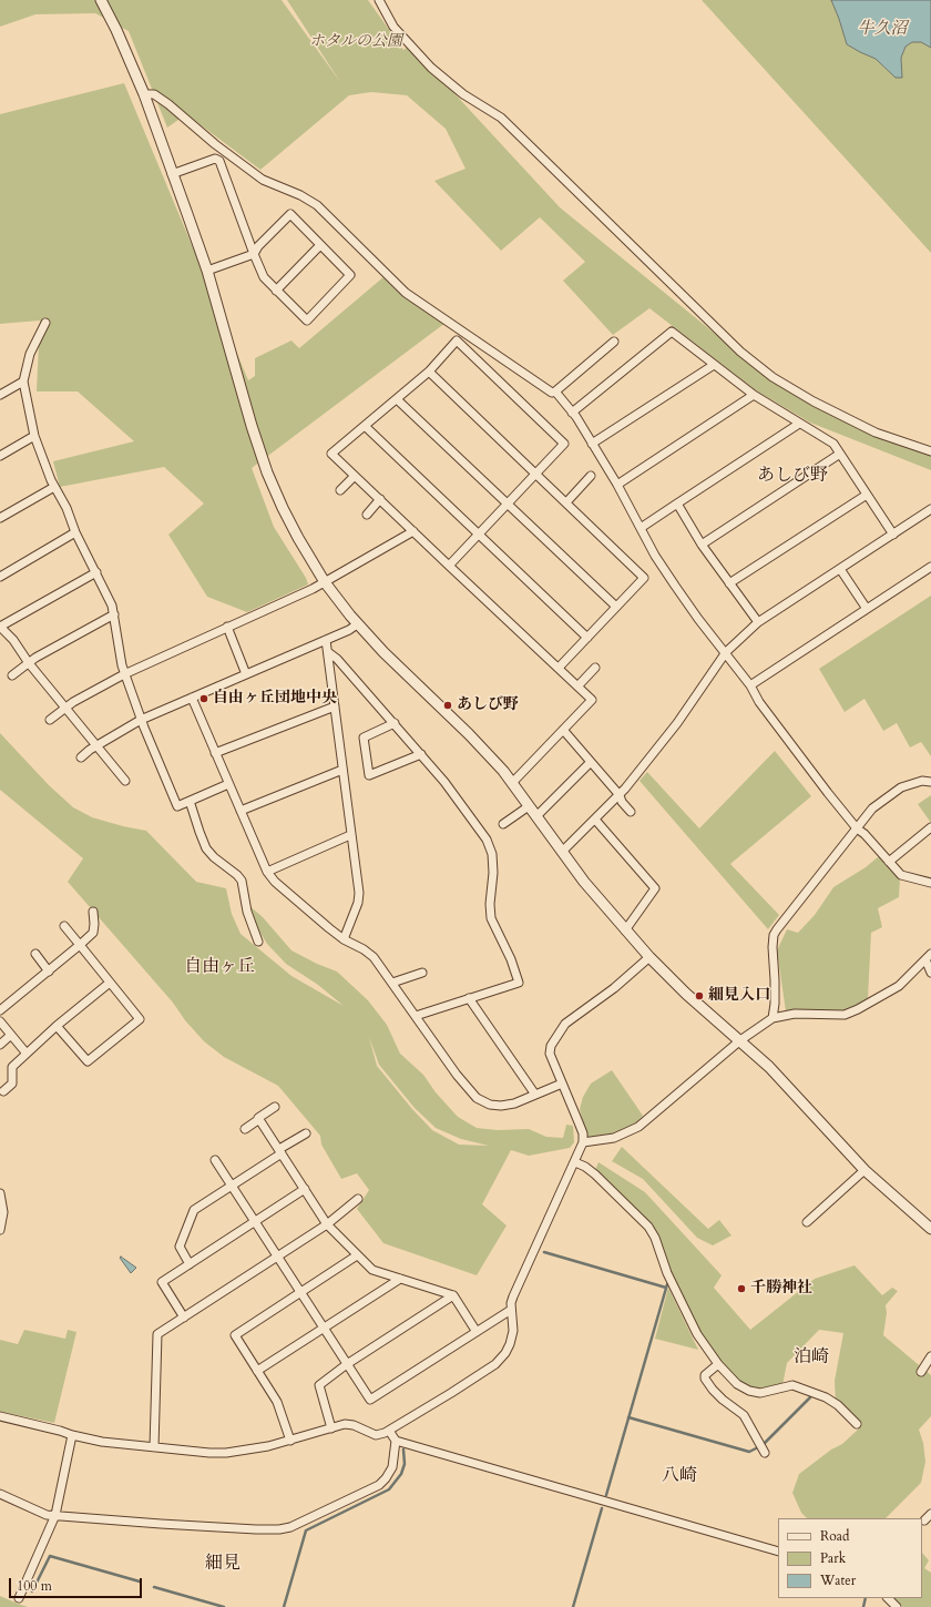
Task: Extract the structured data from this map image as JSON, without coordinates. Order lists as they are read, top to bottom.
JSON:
{
  "districts": [
    "あしび野",
    "自由ヶ丘",
    "泊崎",
    "八崎",
    "細見"
  ],
  "water": ["牛久沼"],
  "parks": ["ホタルの公園"],
  "places": [
    "自由ヶ丘団地中央",
    "あしび野",
    "細見入口",
    "千勝神社"
  ],
  "legend": ["Road", "Park", "Water"],
  "scale_bar": "100 m"
}
